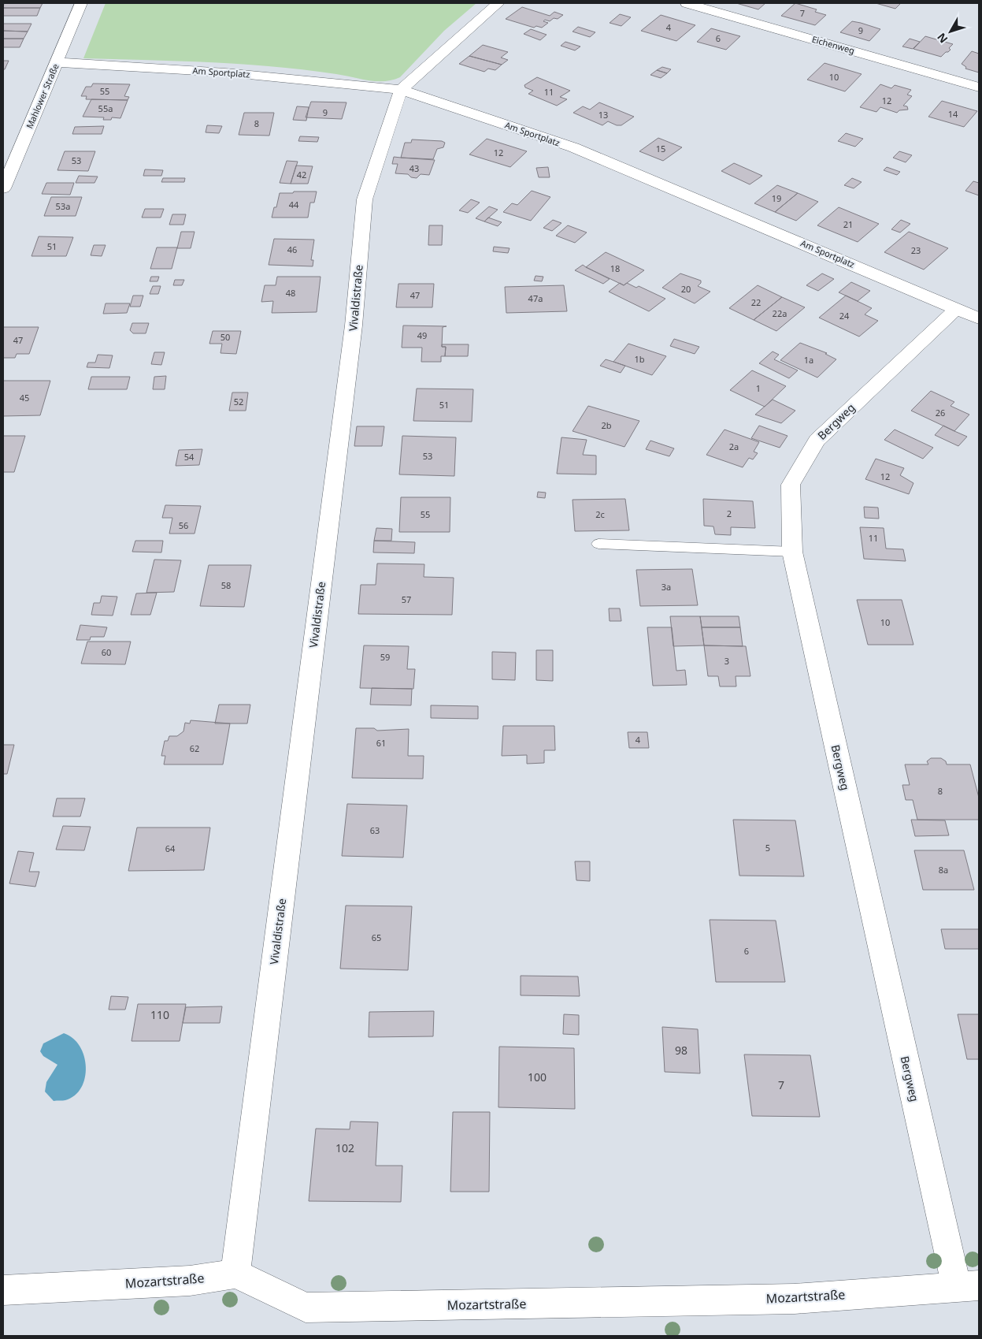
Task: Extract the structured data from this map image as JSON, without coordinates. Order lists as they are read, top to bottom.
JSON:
{
  "streets": {
    "street": [
      "Eichenweg",
      "Am Sportplatz",
      "Mahlower Straße",
      "Vivaldistraße",
      "Bergweg",
      "Mozartstraße"
    ]
  },
  "crossings": [
    ["Am Sportplatz", "Mahlower Straße"],
    ["Am Sportplatz", "Vivaldistraße"],
    ["Am Sportplatz", "Bergweg"],
    ["Vivaldistraße", "Mozartstraße"],
    ["Bergweg", "Mozartstraße"]
  ],
  "house_numbers": [
    "7",
    "4",
    "9",
    "6",
    "10",
    "55",
    "11",
    "12",
    "55a",
    "9",
    "14",
    "13",
    "8",
    "15",
    "12",
    "53",
    "43",
    "42",
    "19",
    "44",
    "53a",
    "21",
    "51",
    "46",
    "23",
    "18",
    "20",
    "48",
    "47",
    "47a",
    "22",
    "22a",
    "24",
    "49",
    "50",
    "47",
    "1b",
    "1a",
    "1",
    "45",
    "52",
    "51",
    "26",
    "2b",
    "2a",
    "53",
    "54",
    "12",
    "2",
    "55",
    "2c",
    "56",
    "11",
    "58",
    "3a",
    "57",
    "10",
    "60",
    "59",
    "3",
    "4",
    "61",
    "62",
    "8",
    "63",
    "5",
    "64",
    "8a",
    "65",
    "6",
    "110",
    "98",
    "100",
    "7",
    "102"
  ],
  "north": "bottom left"
}
